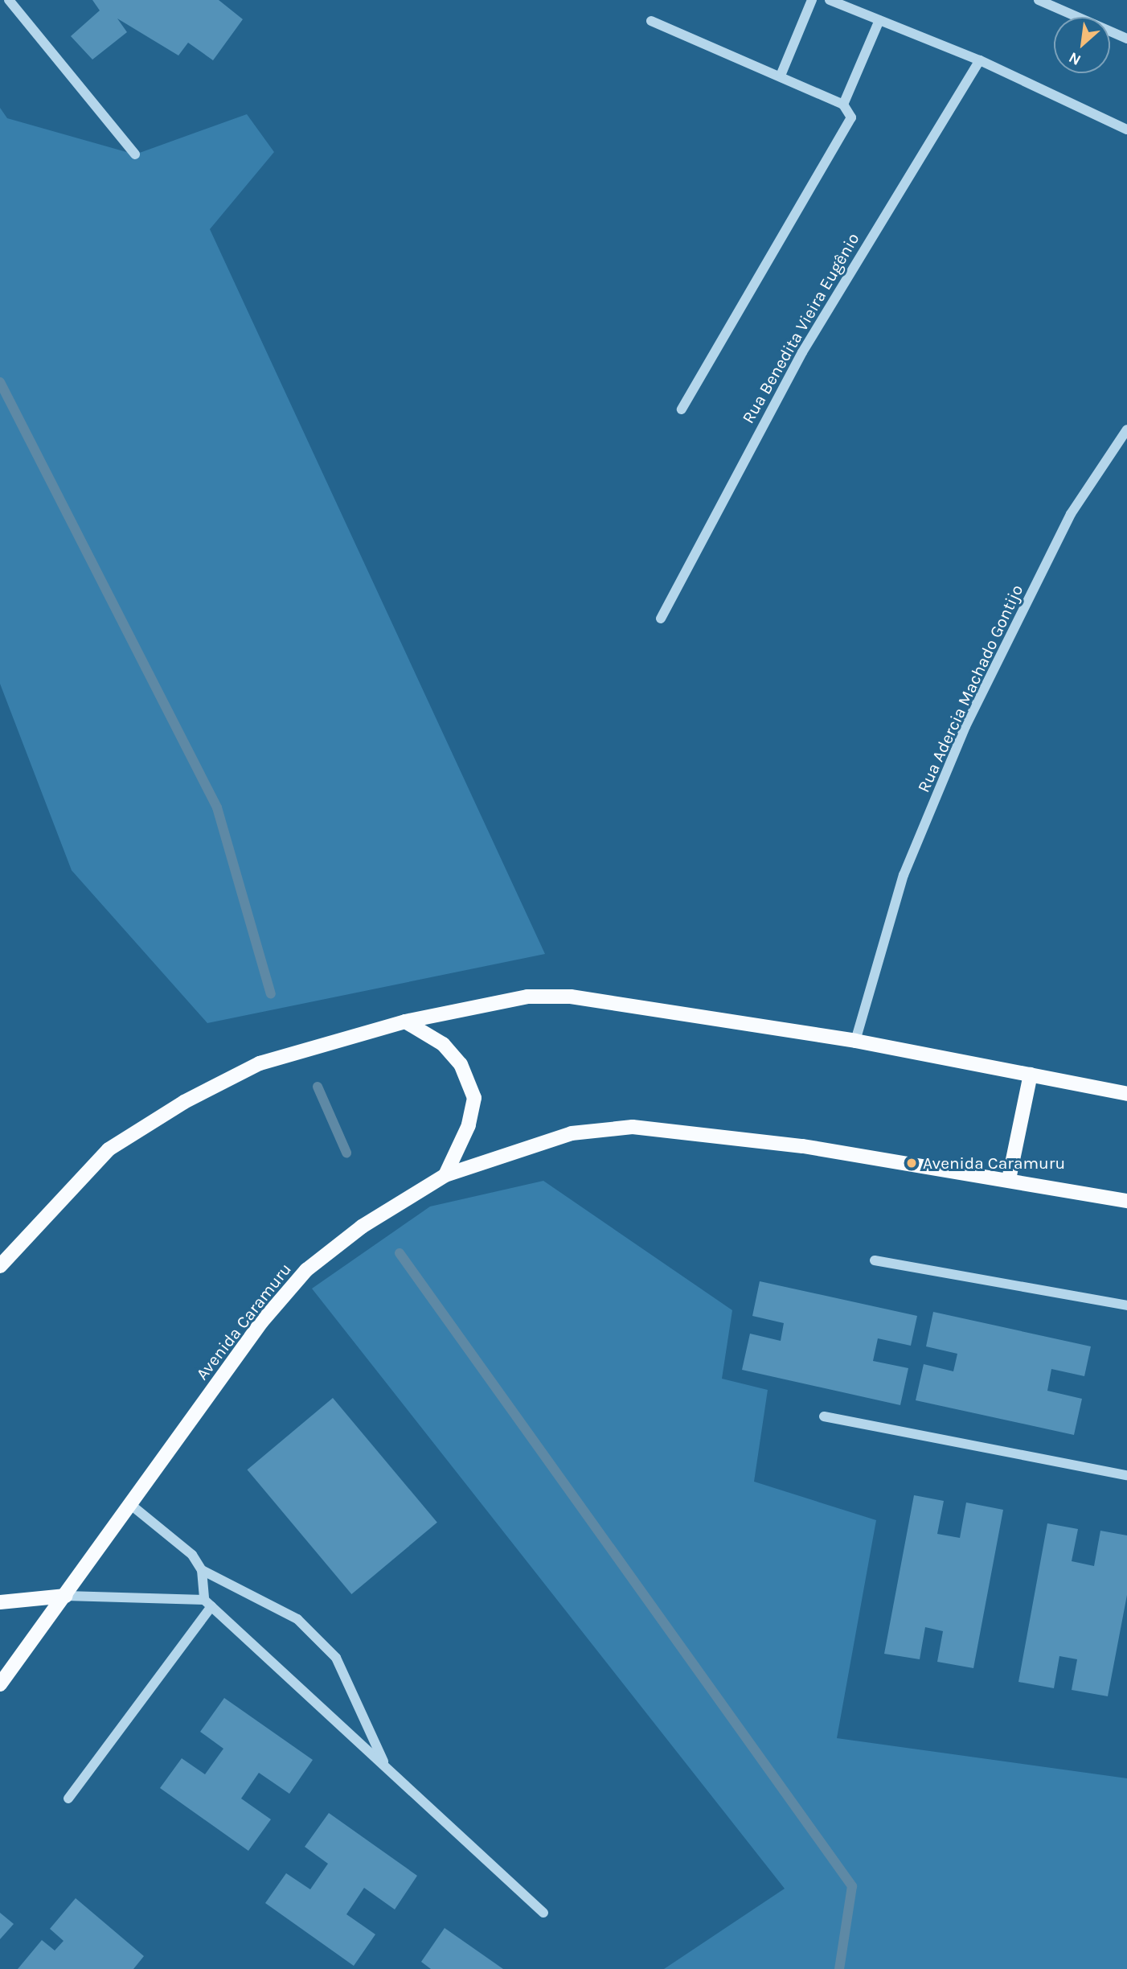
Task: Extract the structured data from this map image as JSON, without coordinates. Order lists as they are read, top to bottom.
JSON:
{
  "streets": {
    "main road": ["Avenida Caramuru"],
    "street": ["Rua Benedita Vieira Eugênio", "Rua Adercia Machado Gontijo"]
  },
  "places": ["Avenida Caramuru"],
  "north": "bottom left"
}
